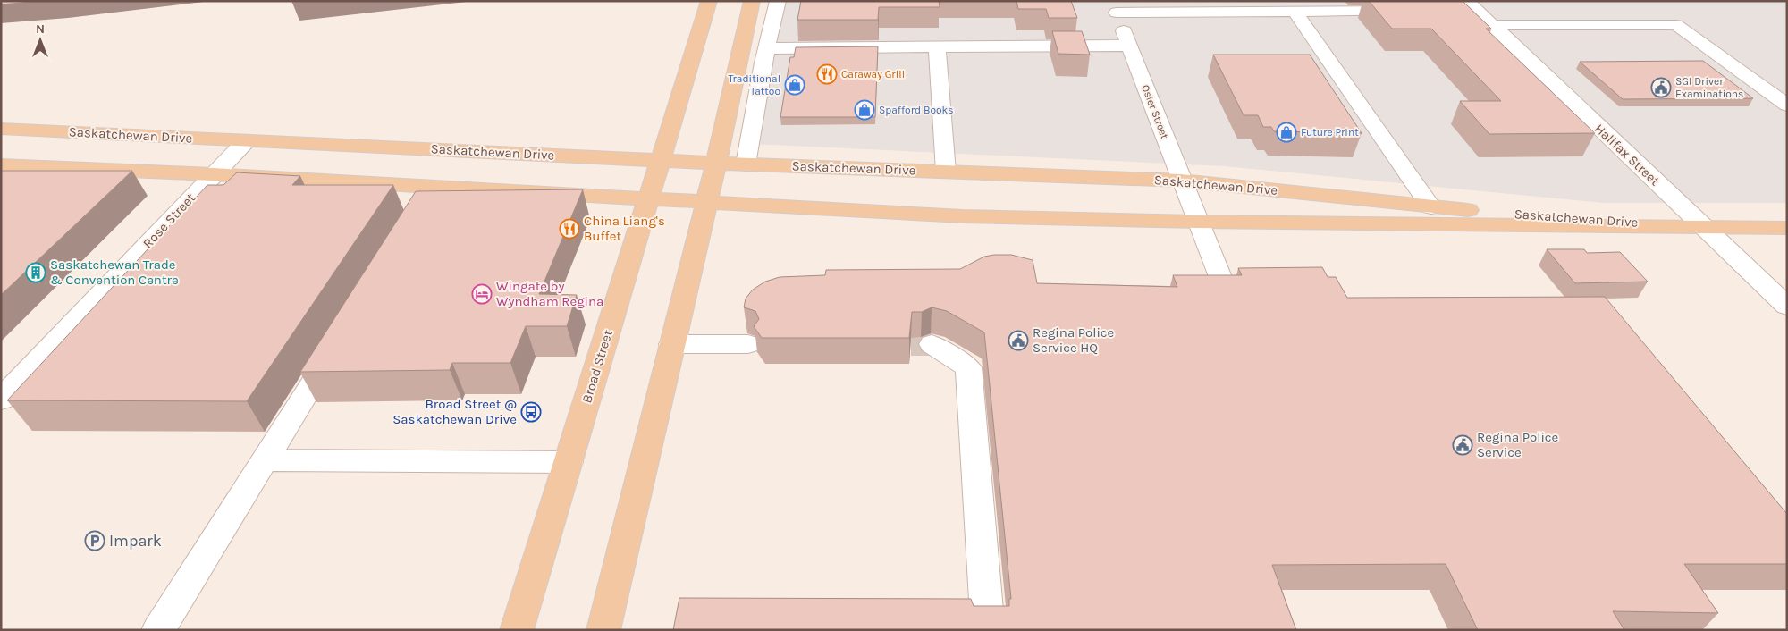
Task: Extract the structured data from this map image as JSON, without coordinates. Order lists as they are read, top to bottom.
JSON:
{
  "streets": {
    "main road": ["Saskatchewan Drive", "Broad Street"],
    "street": ["Osler Street", "Halifax Street", "Rose Street"]
  },
  "crossings": [
    ["Osler Street", "Saskatchewan Drive"],
    ["Saskatchewan Drive", "Halifax Street"],
    ["Saskatchewan Drive", "Rose Street"],
    ["Saskatchewan Drive", "Broad Street"]
  ],
  "places": {
    "restaurant": ["Caraway Grill", "China Liang's Buffet"],
    "shop": ["Traditional Tattoo", "Spafford Books", "Future Print"],
    "public building": ["SGI Driver Examinations", "Regina Police Service HQ", "Regina Police Service"],
    "building": ["Saskatchewan Trade & Convention Centre"],
    "hotel": ["Wingate by Wyndham Regina"],
    "bus stop": ["Broad Street @ Saskatchewan Drive"],
    "parking": ["Impark"]
  },
  "north": "top"
}
